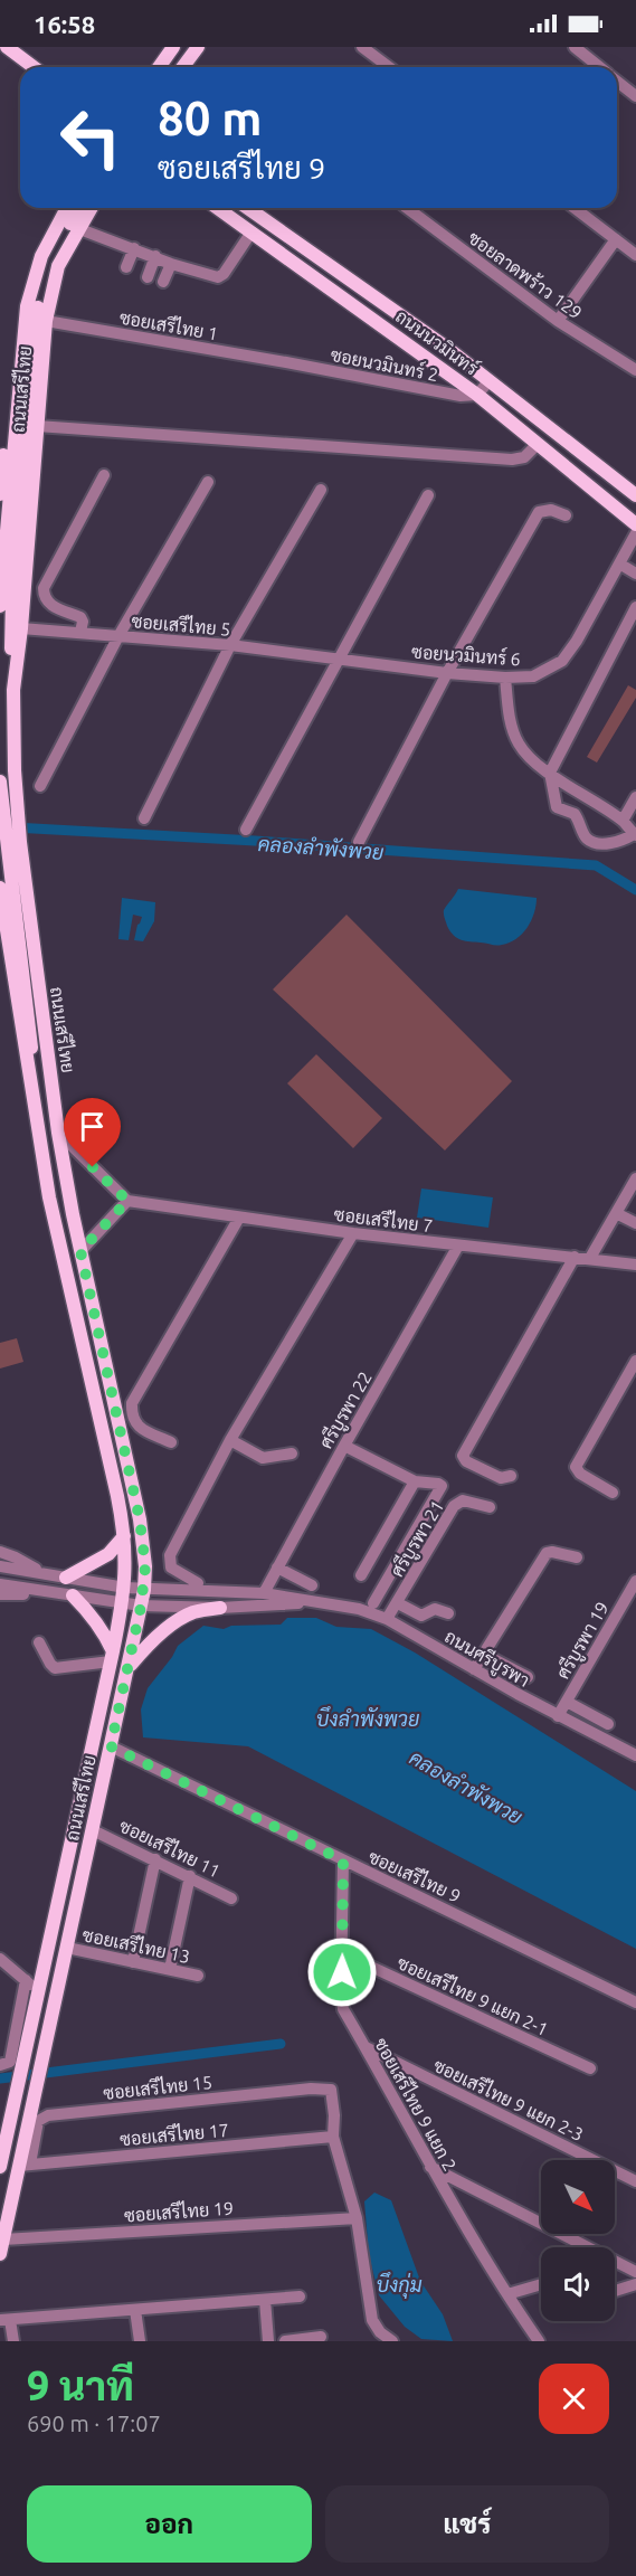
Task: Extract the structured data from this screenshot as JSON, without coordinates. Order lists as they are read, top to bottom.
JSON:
{
  "streets": {
    "main road": ["ถนนนวมินทร์", "ถนนเสรีไทย"],
    "street": [
      "ซอยลาดพร้าว 129",
      "ซอยเสรีไทย 1",
      "ซอยนวมินทร์ 2",
      "ซอยเสรีไทย 5",
      "ซอยนวมินทร์ 6",
      "ซอยเสรีไทย 7",
      "ศรีบูรพา 22",
      "ศรีบูรพา 21",
      "ศรีบูรพา 19",
      "ถนนศรีบูรพา",
      "ซอยเสรีไทย 11",
      "ซอยเสรีไทย 9",
      "ซอยเสรีไทย 13",
      "ซอยเสรีไทย 9 แยก 2-1",
      "ซอยเสรีไทย 15",
      "ซอยเสรีไทย 9 แยก 2-3",
      "ซอยเสรีไทย 9 แยก 2",
      "ซอยเสรีไทย 17",
      "ซอยเสรีไทย 19"
    ]
  },
  "crossings": [
    ["ซอยเสรีไทย 1", "ซอยนวมินทร์ 2"],
    ["ซอยเสรีไทย 1", "ถนนเสรีไทย"],
    ["ถนนนวมินทร์", "ซอยนวมินทร์ 2"],
    ["ถนนเสรีไทย", "ซอยเสรีไทย 5"],
    ["ถนนเสรีไทย", "ถนนศรีบูรพา"],
    ["ถนนเสรีไทย", "ซอยเสรีไทย 11"],
    ["ถนนเสรีไทย", "ซอยเสรีไทย 9"],
    ["ถนนเสรีไทย", "ซอยเสรีไทย 13"],
    ["ถนนเสรีไทย", "ซอยเสรีไทย 15"],
    ["ถนนเสรีไทย", "ซอยเสรีไทย 17"],
    ["ถนนเสรีไทย", "ซอยเสรีไทย 19"],
    ["ซอยเสรีไทย 5", "ซอยนวมินทร์ 6"],
    ["ซอยเสรีไทย 7", "ศรีบูรพา 22"],
    ["ศรีบูรพา 22", "ถนนศรีบูรพา"],
    ["ศรีบูรพา 21", "ถนนศรีบูรพา"],
    ["ศรีบูรพา 19", "ถนนศรีบูรพา"],
    ["ซอยเสรีไทย 9", "ซอยเสรีไทย 9 แยก 2"],
    ["ซอยเสรีไทย 9 แยก 2-1", "ซอยเสรีไทย 9 แยก 2"],
    ["ซอยเสรีไทย 15", "ซอยเสรีไทย 17"],
    ["ซอยเสรีไทย 9 แยก 2-3", "ซอยเสรีไทย 9 แยก 2"]
  ],
  "water": ["คลองลำพังพวย", "บึงลำพังพวย", "บึงกุ่ม"],
  "north": "bottom right",
  "page": {
    "status": "16:58",
    "turn": ["80 m", "ซอยเสรีไทย 9"],
    "heading": ["9 นาที", "690 m · 17:07"],
    "buttons": ["ออก", "แชร์"]
  }
}
